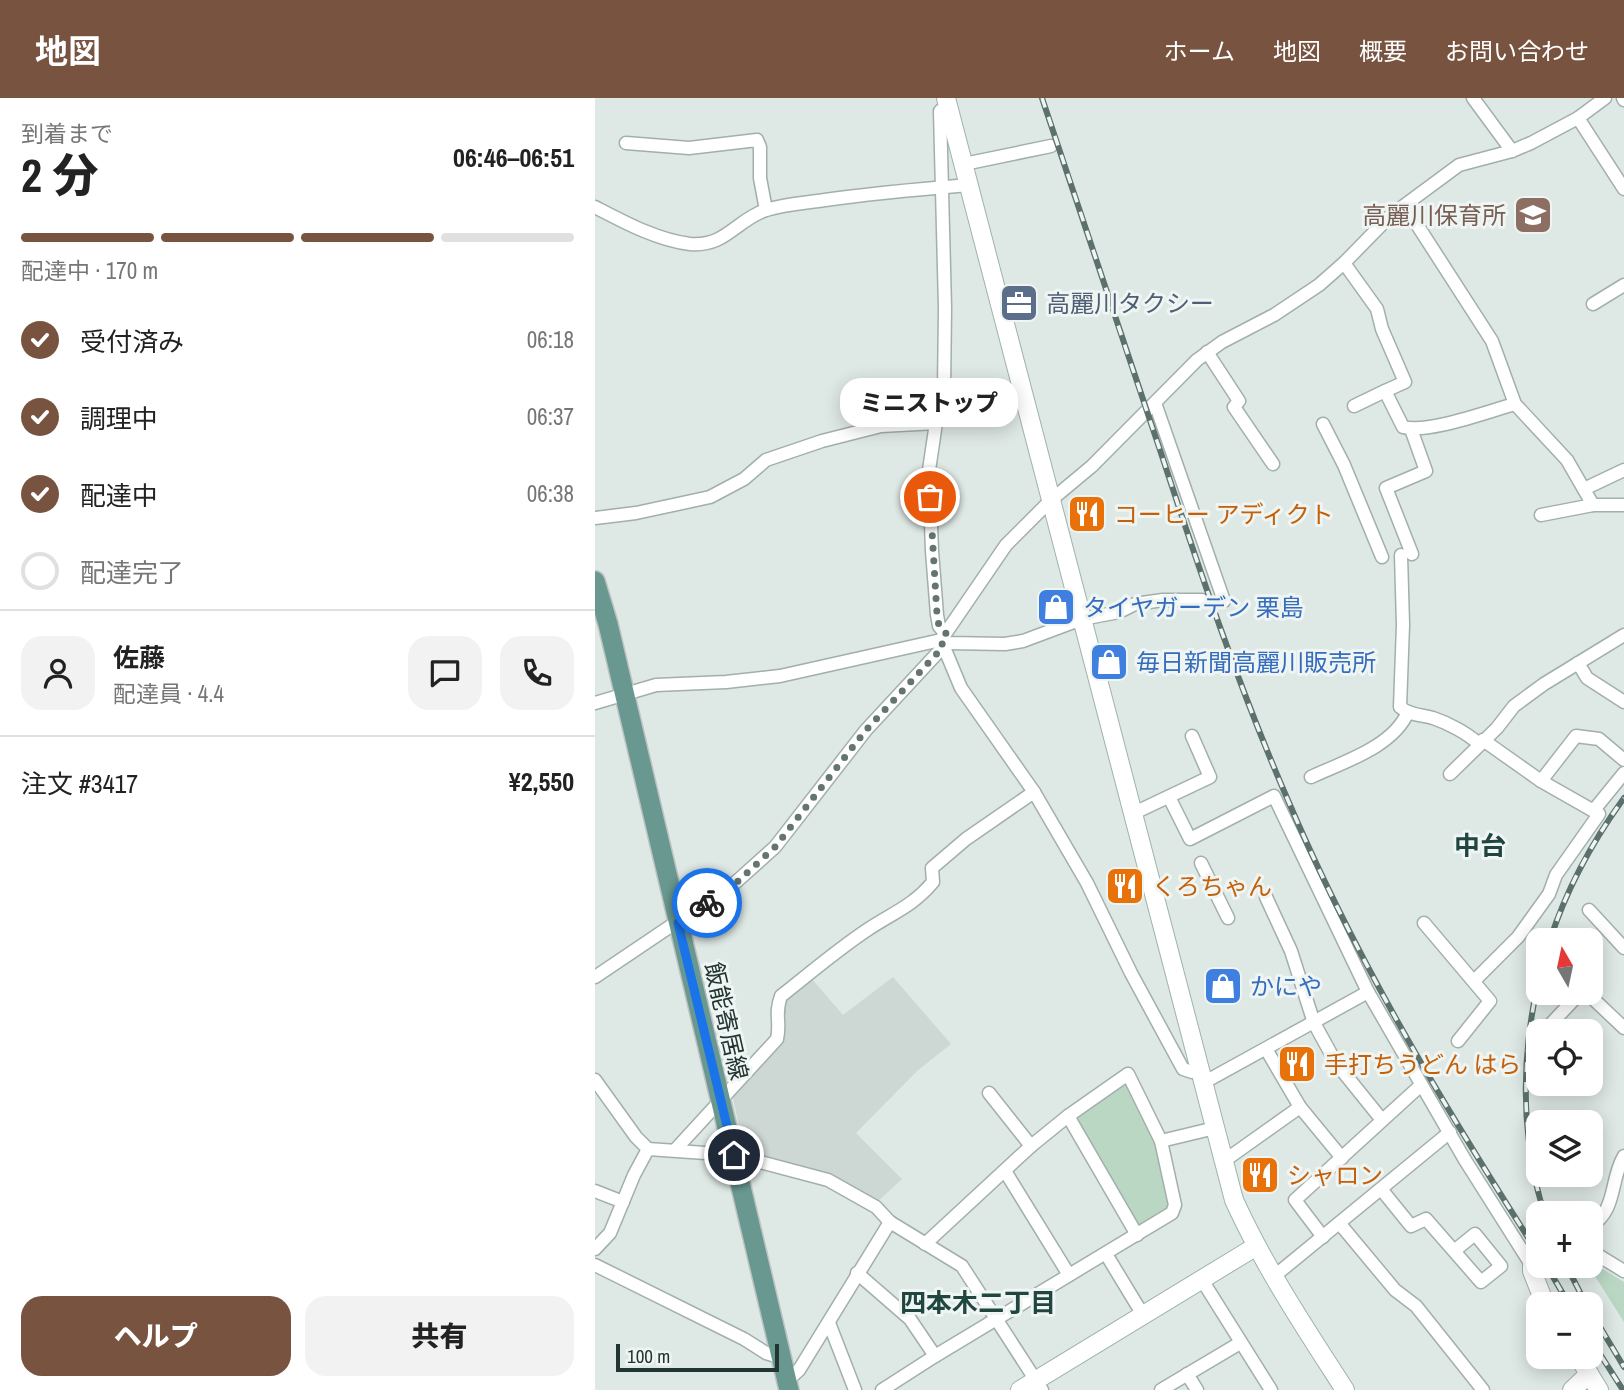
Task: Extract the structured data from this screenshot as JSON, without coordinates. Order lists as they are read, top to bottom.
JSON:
{
  "streets": {
    "main road": ["飯能寄居線"]
  },
  "districts": ["中台", "四本木二丁目"],
  "places": {
    "school or university": ["高麗川保育所"],
    "office": ["高麗川タクシー"],
    "other": ["ミニストップ"],
    "restaurant": [
      "コーヒー アディクト",
      "くろちゃん",
      "手打ちうどん はら",
      "シャロン"
    ],
    "shop": ["タイヤガーデン 栗島", "毎日新聞高麗川販売所", "かにや"]
  },
  "scale_bar": "100 m",
  "north": "top",
  "page": {
    "header": "地図",
    "nav": [
      "ホーム",
      "地図",
      "概要",
      "お問い合わせ"
    ],
    "heading": ["2 分", "到着まで", "06:46–06:51"],
    "panel": [
      "佐藤",
      "配達員 · 4.4",
      "注文 #3417",
      "¥2,550"
    ],
    "bar": "配達中 · 170 m",
    "list": [
      ["受付済み", "06:18"],
      ["調理中", "06:37"],
      ["配達中", "06:38"],
      "配達完了"
    ],
    "bubble": "ミニストップ",
    "map_buttons": ["+", "−"],
    "buttons": ["ヘルプ", "共有"],
    "scale": "100 m"
  }
}
